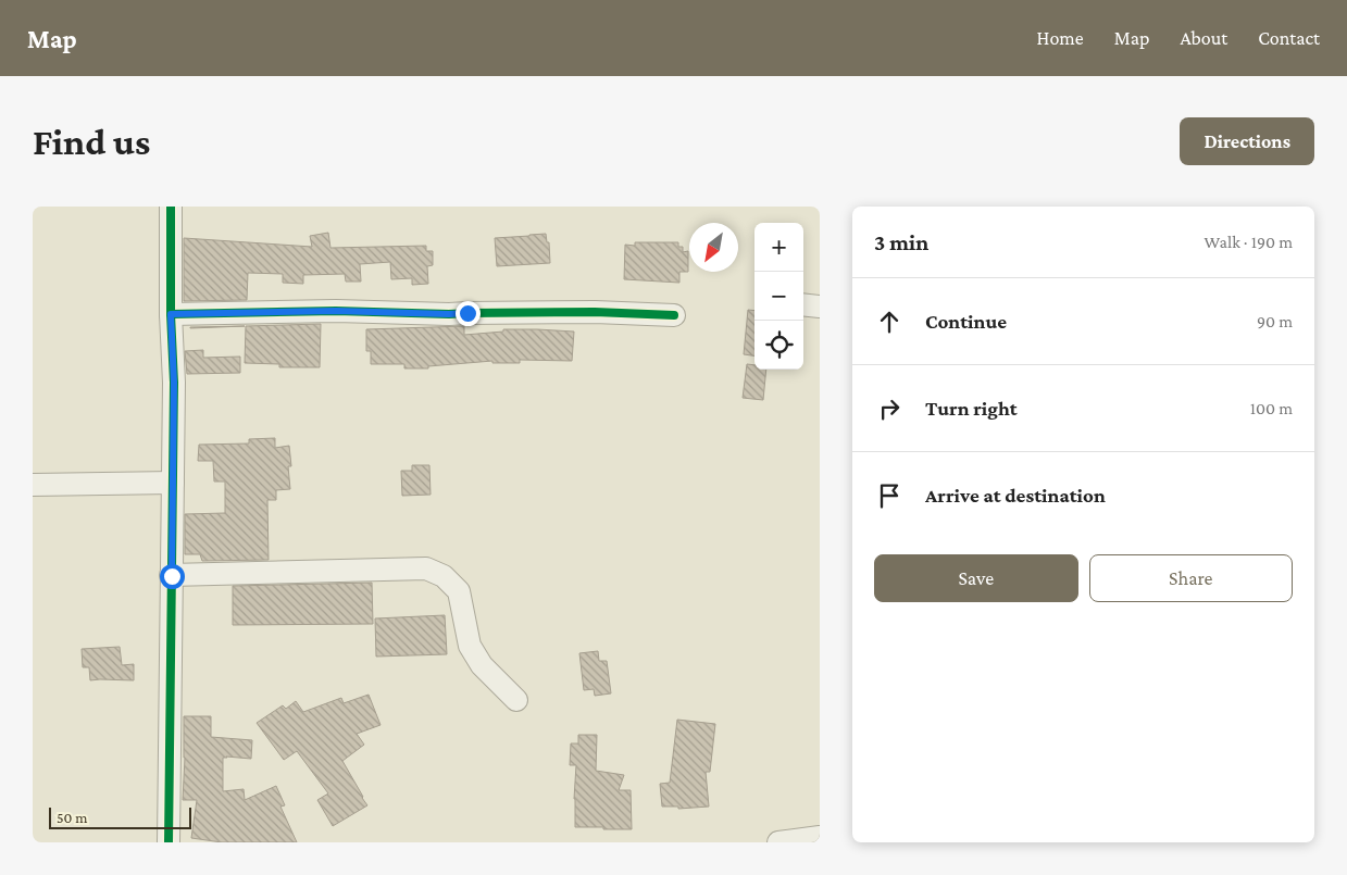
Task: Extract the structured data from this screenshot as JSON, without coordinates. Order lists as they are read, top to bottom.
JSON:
{
  "scale_bar": "50 m",
  "north": "bottom left",
  "page": {
    "header": "Map",
    "nav": [
      "Home",
      "Map",
      "About",
      "Contact"
    ],
    "buttons": [
      "Directions",
      ["Save", "Share"]
    ],
    "title": "Find us",
    "heading": ["3 min", "Walk · 190 m"],
    "map_buttons": ["+", "−"],
    "list": [
      ["Continue", "90 m"],
      ["Turn right", "100 m"],
      "Arrive at destination"
    ],
    "scale": "50 m"
  }
}
